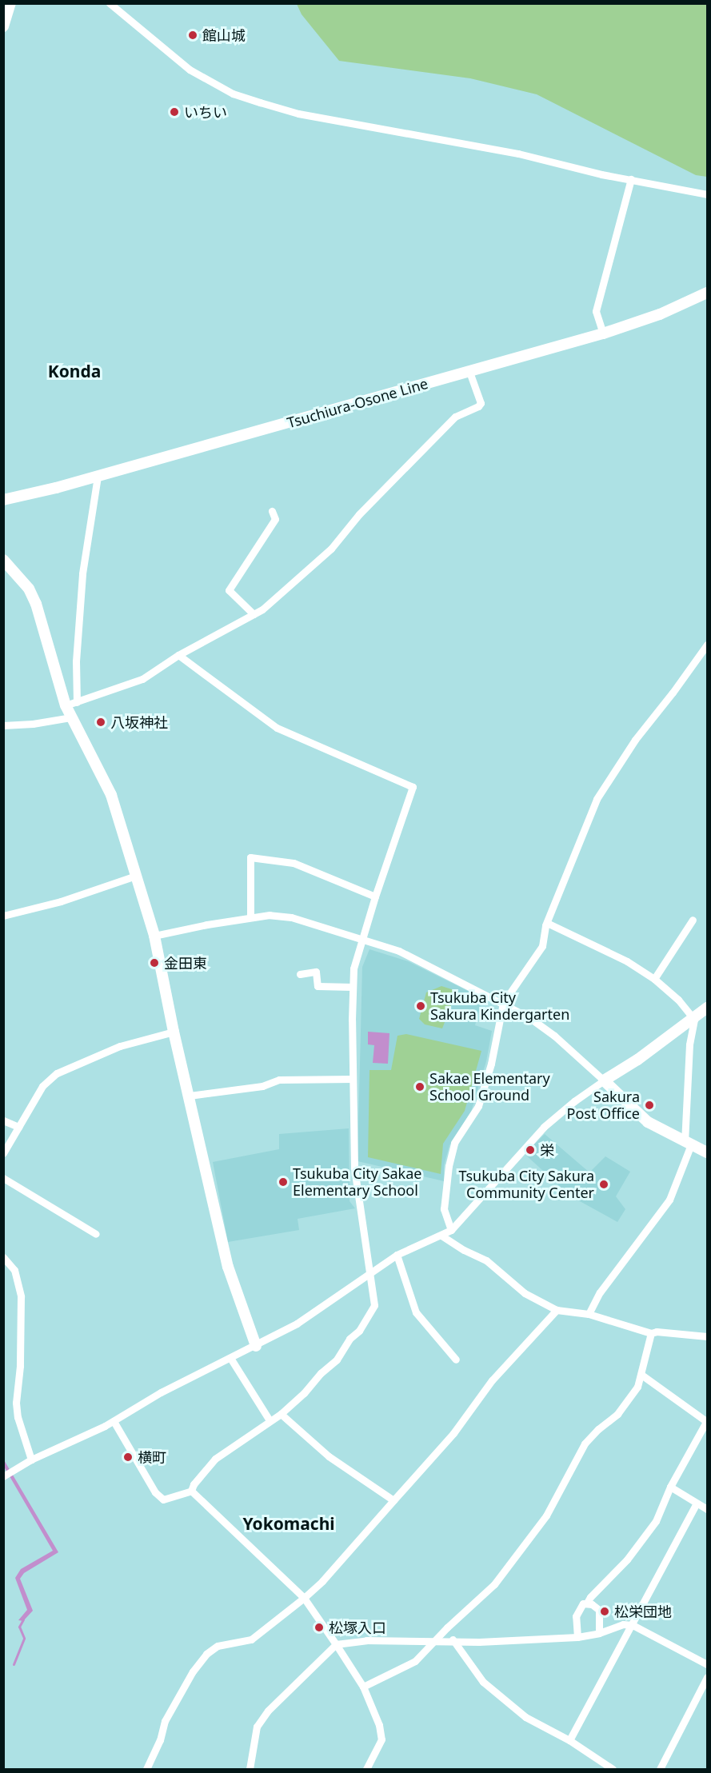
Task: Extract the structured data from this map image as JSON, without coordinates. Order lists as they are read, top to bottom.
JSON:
{
  "streets": {
    "main road": ["Tsuchiura-Osone Line"]
  },
  "districts": ["Konda", "Yokomachi"],
  "places": [
    "館山城",
    "いちい",
    "八坂神社",
    "金田東",
    "Tsukuba City Sakura Kindergarten",
    "Sakae Elementary School Ground",
    "Sakura Post Office",
    "栄",
    "Tsukuba City Sakae Elementary School",
    "Tsukuba City Sakura Community Center",
    "横町",
    "松栄団地",
    "松塚入口"
  ]
}
